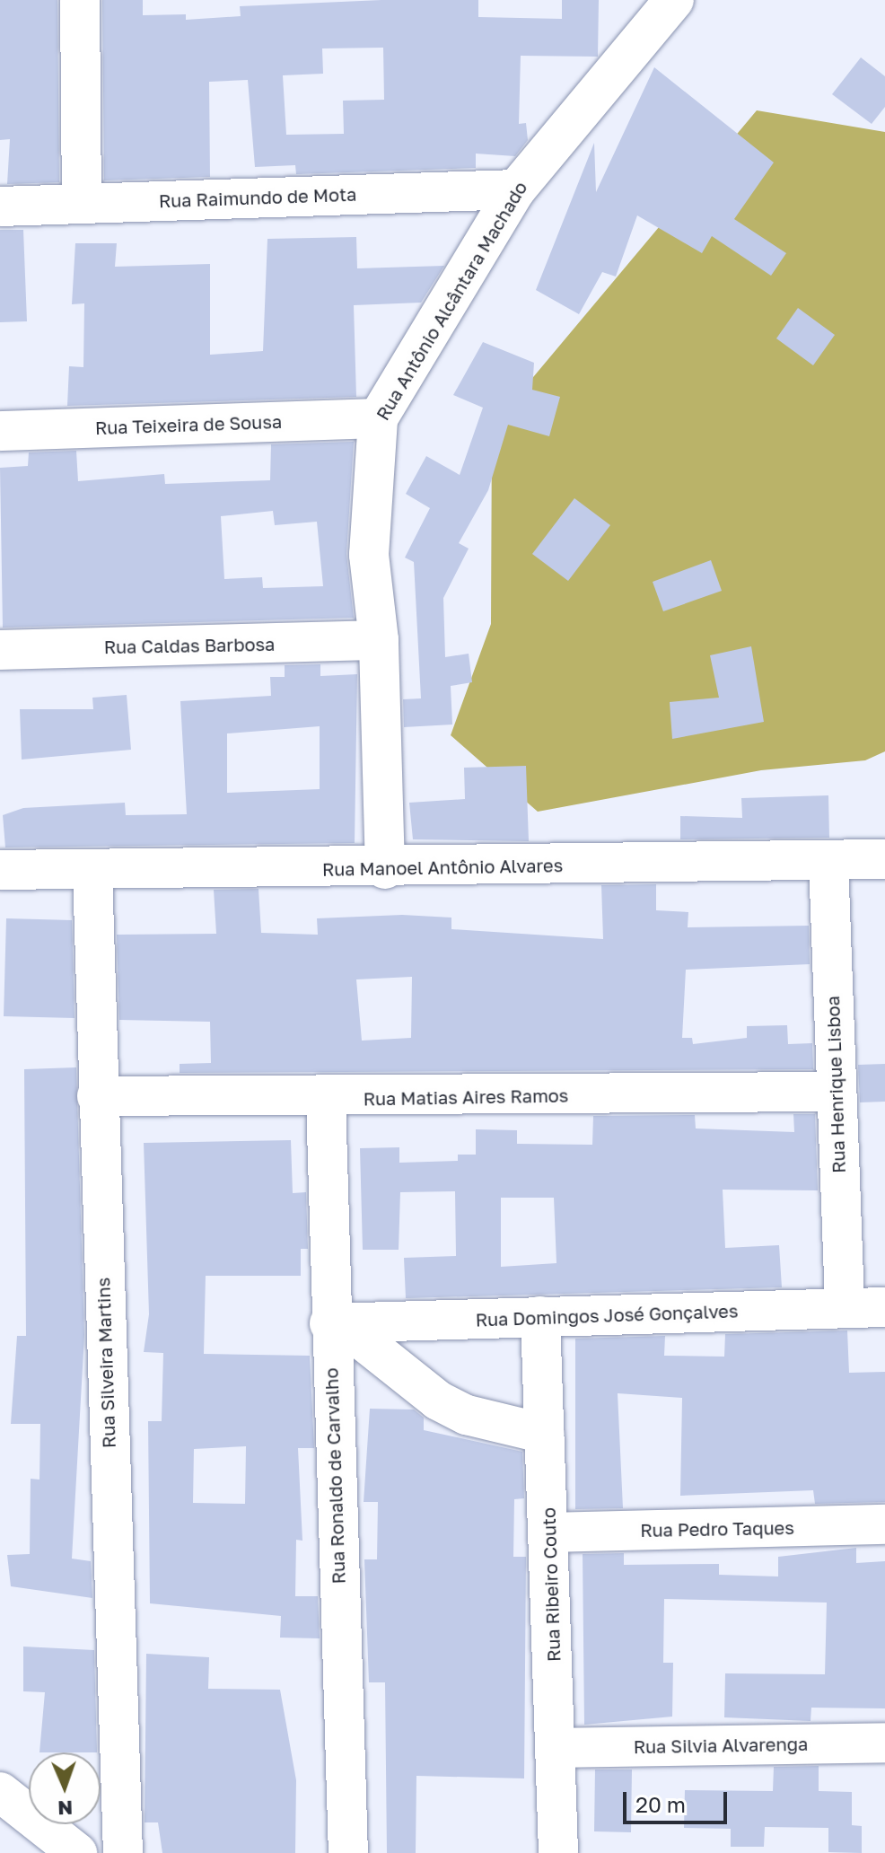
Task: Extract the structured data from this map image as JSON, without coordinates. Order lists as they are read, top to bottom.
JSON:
{
  "streets": {
    "street": [
      "Rua Raimundo de Mota",
      "Rua Antônio Alcântara Machado",
      "Rua Teixeira de Sousa",
      "Rua Caldas Barbosa",
      "Rua Manoel Antônio Alvares",
      "Rua Henrique Lisboa",
      "Rua Matias Aires Ramos",
      "Rua Domingos José Gonçalves",
      "Rua Silveira Martins",
      "Rua Ronaldo de Carvalho",
      "Rua Pedro Taques",
      "Rua Ribeiro Couto",
      "Rua Silvia Alvarenga"
    ]
  },
  "crossings": [
    ["Rua Raimundo de Mota", "Rua Antônio Alcântara Machado"],
    ["Rua Antônio Alcântara Machado", "Rua Teixeira de Sousa"],
    ["Rua Antônio Alcântara Machado", "Rua Caldas Barbosa"],
    ["Rua Antônio Alcântara Machado", "Rua Manoel Antônio Alvares"],
    ["Rua Manoel Antônio Alvares", "Rua Henrique Lisboa"],
    ["Rua Manoel Antônio Alvares", "Rua Silveira Martins"],
    ["Rua Henrique Lisboa", "Rua Matias Aires Ramos"],
    ["Rua Henrique Lisboa", "Rua Domingos José Gonçalves"],
    ["Rua Matias Aires Ramos", "Rua Silveira Martins"],
    ["Rua Matias Aires Ramos", "Rua Ronaldo de Carvalho"],
    ["Rua Domingos José Gonçalves", "Rua Ronaldo de Carvalho"],
    ["Rua Domingos José Gonçalves", "Rua Ribeiro Couto"],
    ["Rua Pedro Taques", "Rua Ribeiro Couto"],
    ["Rua Ribeiro Couto", "Rua Silvia Alvarenga"]
  ],
  "scale_bar": "20 m",
  "north": "bottom"
}
